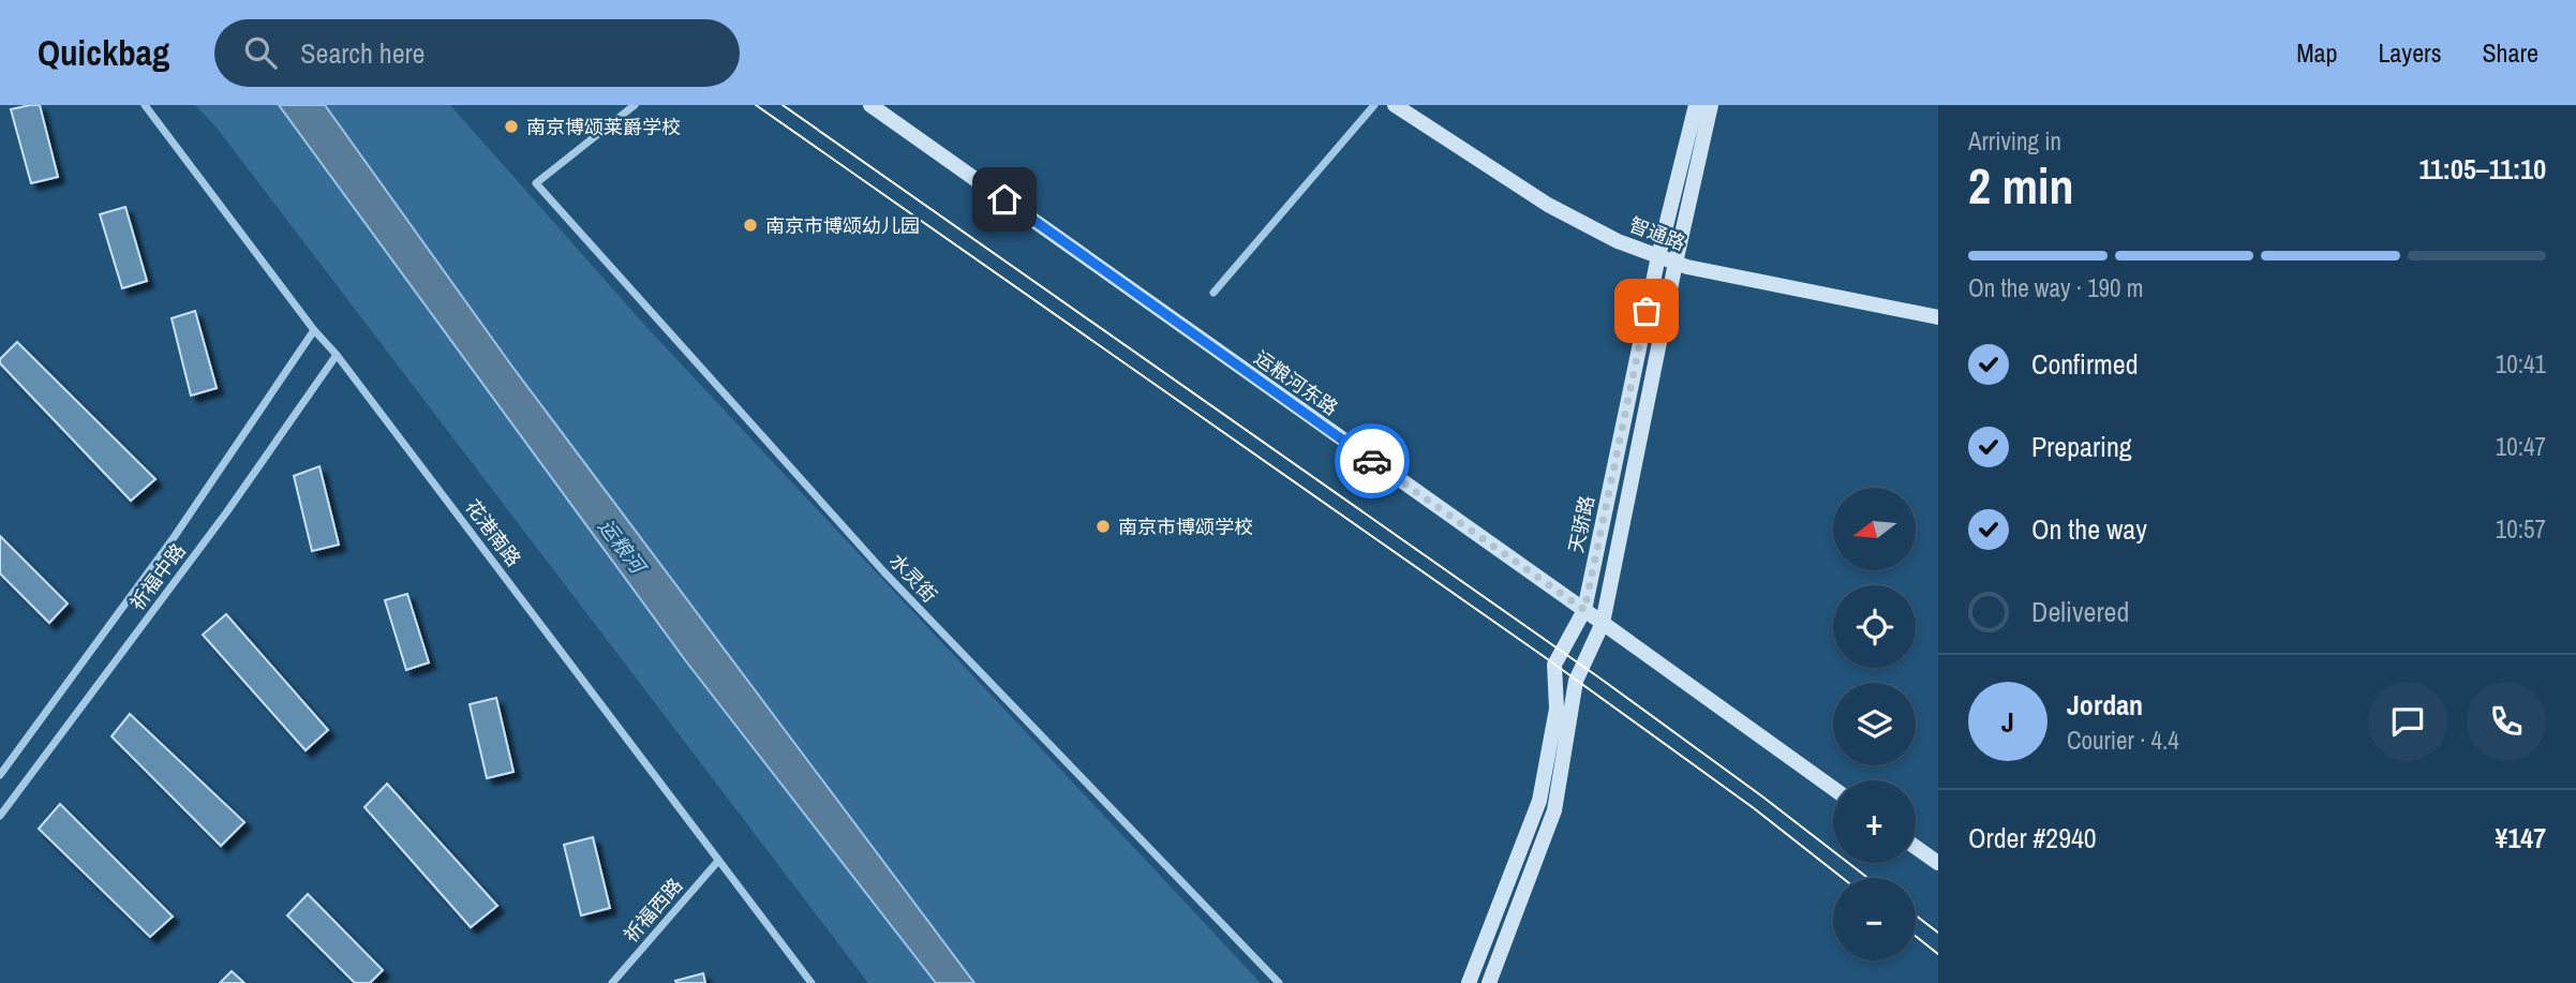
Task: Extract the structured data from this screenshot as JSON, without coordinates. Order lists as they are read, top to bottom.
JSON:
{
  "streets": {
    "street": [
      "智通路",
      "运粮河东路",
      "天骄路",
      "花港南路",
      "祈福中路",
      "水灵街",
      "祈福西路"
    ]
  },
  "crossings": [
    ["智通路", "天骄路"],
    ["运粮河东路", "天骄路"],
    ["花港南路", "祈福中路"],
    ["花港南路", "祈福西路"]
  ],
  "water": ["运粮河"],
  "places": ["南京博颂莱爵学校", "南京市博颂幼儿园", "南京市博颂学校"],
  "north": "left",
  "page": {
    "header": "Quickbag",
    "search": "Search here",
    "nav": ["Map", "Layers", "Share"],
    "heading": ["2 min", "Arriving in", "11:05–11:10"],
    "panel": [
      "Jordan",
      "Courier · 4.4",
      "Order #2940",
      "¥147"
    ],
    "bar": "On the way · 190 m",
    "list": [
      ["Confirmed", "10:41"],
      ["Preparing", "10:47"],
      ["On the way", "10:57"],
      "Delivered"
    ],
    "map_buttons": ["+", "−"],
    "round": "J"
  }
}
